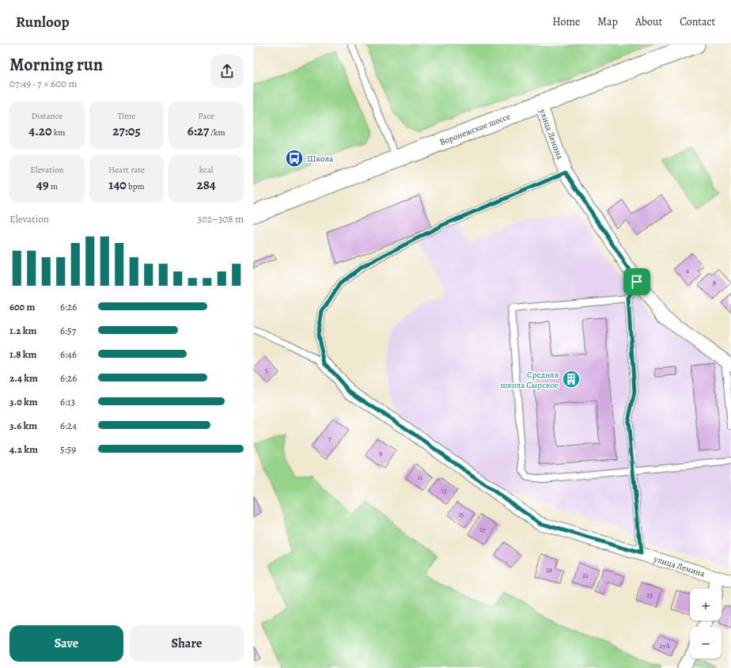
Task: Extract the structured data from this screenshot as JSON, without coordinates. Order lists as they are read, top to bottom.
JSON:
{
  "streets": {
    "main road": ["Воронежское шоссе"],
    "street": ["улица Ленина"]
  },
  "crossings": [
    ["Воронежское шоссе", "улица Ленина"]
  ],
  "places": {
    "bus stop": ["Школа"],
    "building": ["Средняя школа Сырское"]
  },
  "house_numbers": [
    "6",
    "8",
    "5",
    "7",
    "9",
    "11",
    "13",
    "15",
    "17",
    "19",
    "21",
    "25",
    "27А"
  ],
  "page": {
    "header": "Runloop",
    "nav": [
      "Home",
      "Map",
      "About",
      "Contact"
    ],
    "heading": ["Morning run", "07:49 · 7 × 600 m"],
    "stats": [
      ["Distance", "4.20 km"],
      ["Time", "27:05"],
      ["Pace", "6:27 /km"],
      ["Elevation", "49 m"],
      ["Heart rate", "140 bpm"],
      ["kcal", "284"]
    ],
    "chart": ["Elevation", "302–308 m"],
    "list": [
      {
        "name": "600 m",
        "note": "6:26"
      },
      {
        "name": "1.2 km",
        "note": "6:57"
      },
      {
        "name": "1.8 km",
        "note": "6:46"
      },
      {
        "name": "2.4 km",
        "note": "6:26"
      },
      {
        "name": "3.0 km",
        "note": "6:13"
      },
      {
        "name": "3.6 km",
        "note": "6:24"
      },
      {
        "name": "4.2 km",
        "note": "5:59"
      }
    ],
    "map_buttons": ["+", "−"],
    "buttons": ["Save", "Share"]
  }
}
